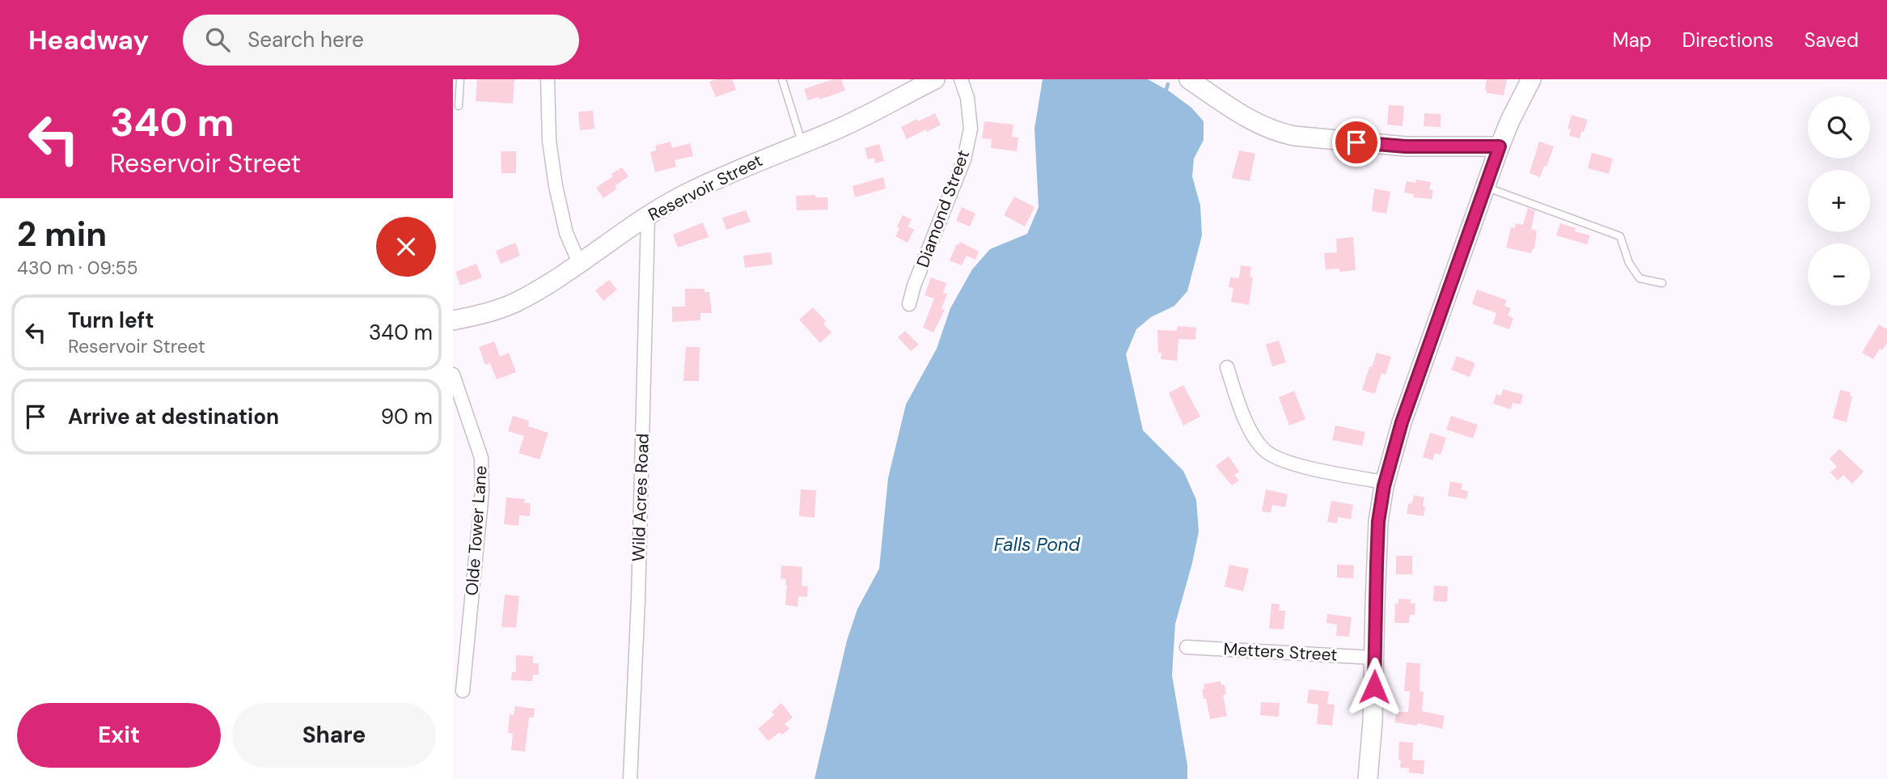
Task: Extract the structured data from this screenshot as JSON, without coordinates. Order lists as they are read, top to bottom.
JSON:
{
  "streets": {
    "street": [
      "Reservoir Street",
      "Diamond Street",
      "Wild Acres Road",
      "Olde Tower Lane",
      "Metters Street"
    ]
  },
  "crossings": [
    ["Reservoir Street", "Wild Acres Road"]
  ],
  "water": ["Falls Pond"],
  "page": {
    "header": "Headway",
    "search": "Search here",
    "nav": ["Map", "Directions", "Saved"],
    "turn": ["340 m", "Reservoir Street"],
    "map_buttons": ["+", "−"],
    "heading": ["2 min", "430 m · 09:55"],
    "list": [
      {
        "name": "Turn left",
        "note": "Reservoir Street",
        "value": "340 m"
      },
      {
        "name": "Arrive at destination",
        "value": "90 m"
      }
    ],
    "buttons": ["Exit", "Share"]
  }
}
